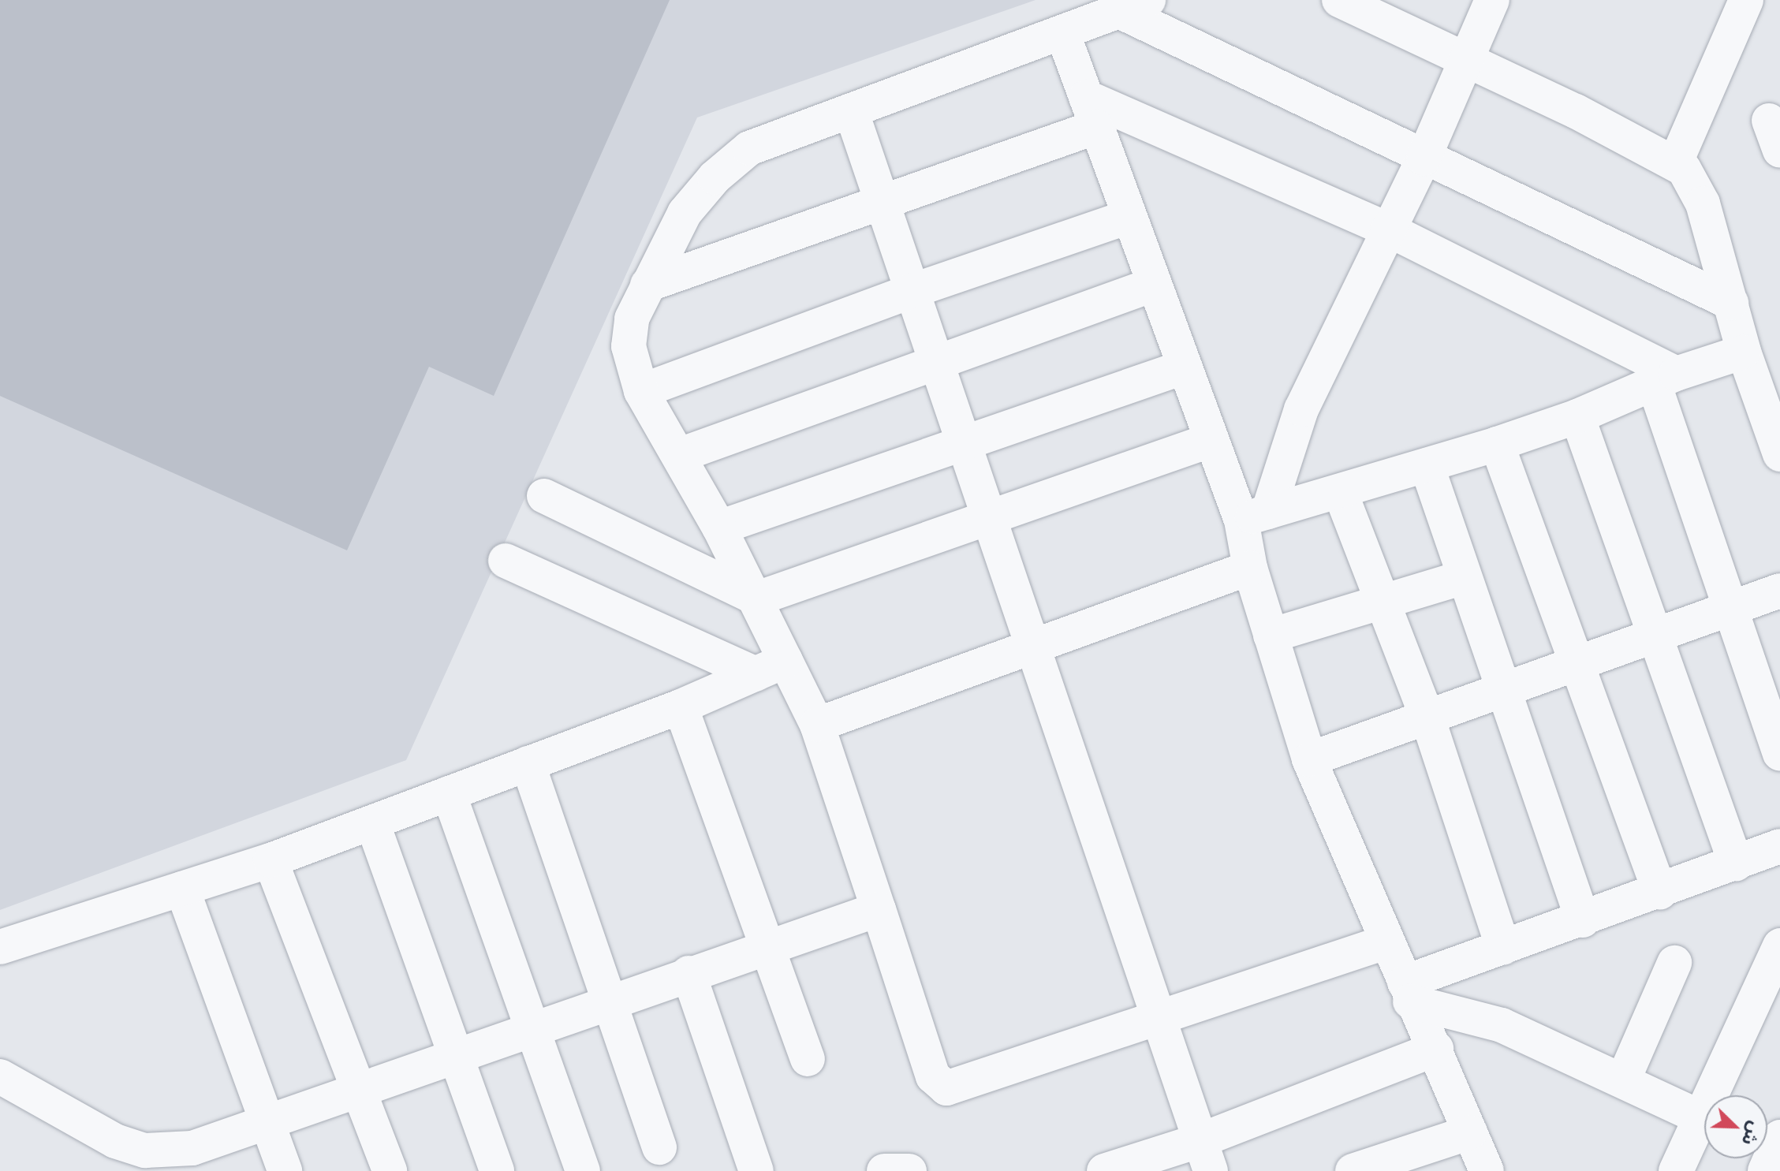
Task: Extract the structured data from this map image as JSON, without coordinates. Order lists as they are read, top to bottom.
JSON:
{
  "north": "bottom right"
}
